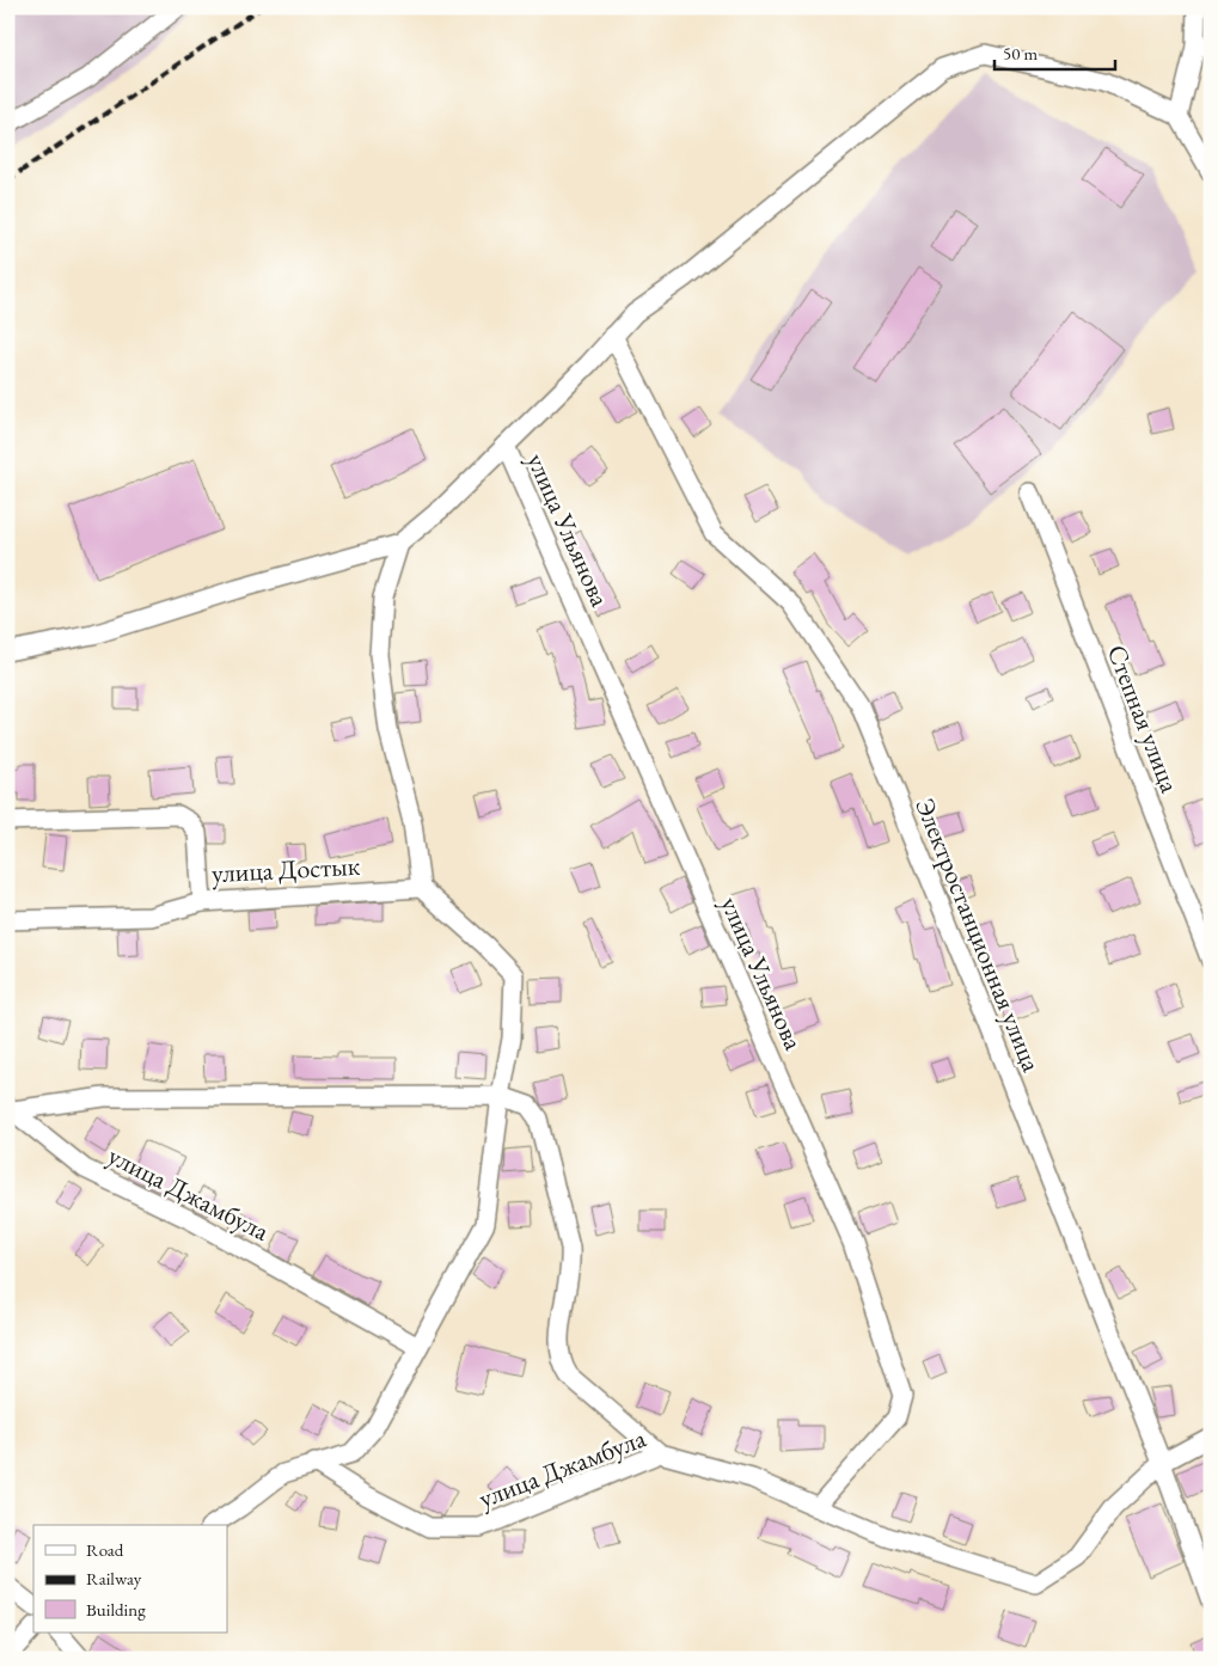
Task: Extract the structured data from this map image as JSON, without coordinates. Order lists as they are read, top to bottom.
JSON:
{
  "streets": {
    "street": [
      "улица Ульянова",
      "Степная улица",
      "улица Достык",
      "Электростанционная улица",
      "улица Джамбула"
    ]
  },
  "crossings": [
    ["улица Ульянова", "улица Джамбула"],
    ["Электростанционная улица", "улица Джамбула"]
  ],
  "legend": ["Road", "Railway", "Building"],
  "scale_bar": "50 m"
}
